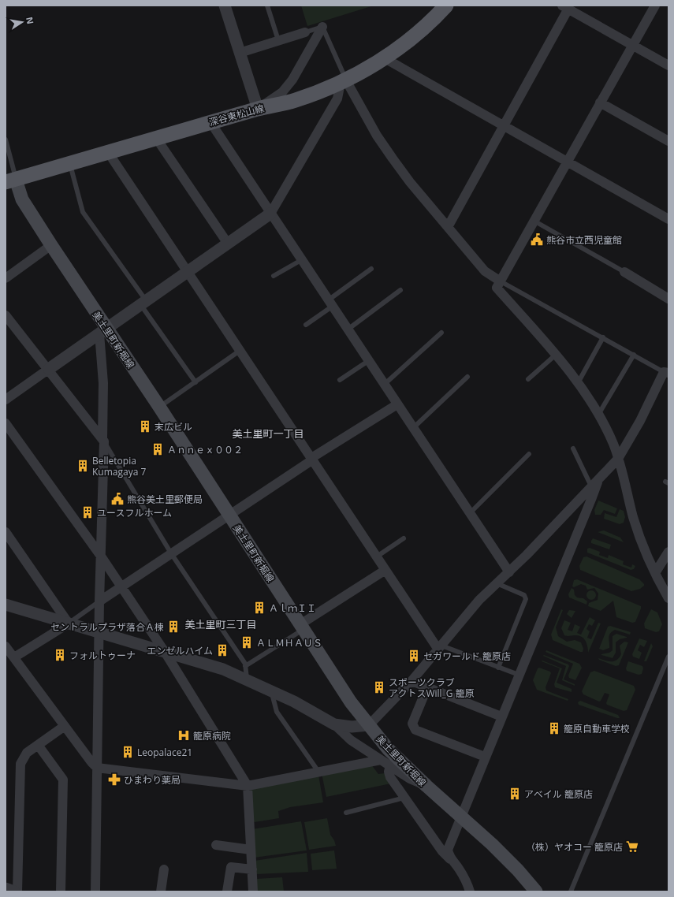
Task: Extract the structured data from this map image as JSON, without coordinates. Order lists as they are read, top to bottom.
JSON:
{
  "streets": {
    "main road": ["深谷東松山線", "美土里町新堀線"]
  },
  "crossings": [
    ["深谷東松山線", "美土里町新堀線"]
  ],
  "districts": ["美土里町一丁目", "美土里町三丁目"],
  "places": {
    "public building": ["熊谷市立西児童館", "熊谷美土里郵便局"],
    "building": [
      "末広ビル",
      "Ａｎｎｅｘ００２",
      "Belletopia Kumagaya 7",
      "ユースフルホーム",
      "ＡｌｍＩＩ",
      "セントラルプラザ落合Ａ棟",
      "ＡＬＭＨＡＵＳ",
      "エンゼルハイム",
      "フォルトゥーナ",
      "セガワールド 籠原店",
      "スポーツクラブ アクトスWill_G 籠原",
      "籠原自動車学校",
      "Leopalace21",
      "アベイル 籠原店"
    ],
    "hospital": ["籠原病院"],
    "pharmacy": ["ひまわり薬局"],
    "supermarket": ["（株）ヤオコー 籠原店"]
  },
  "north": "right"
}
